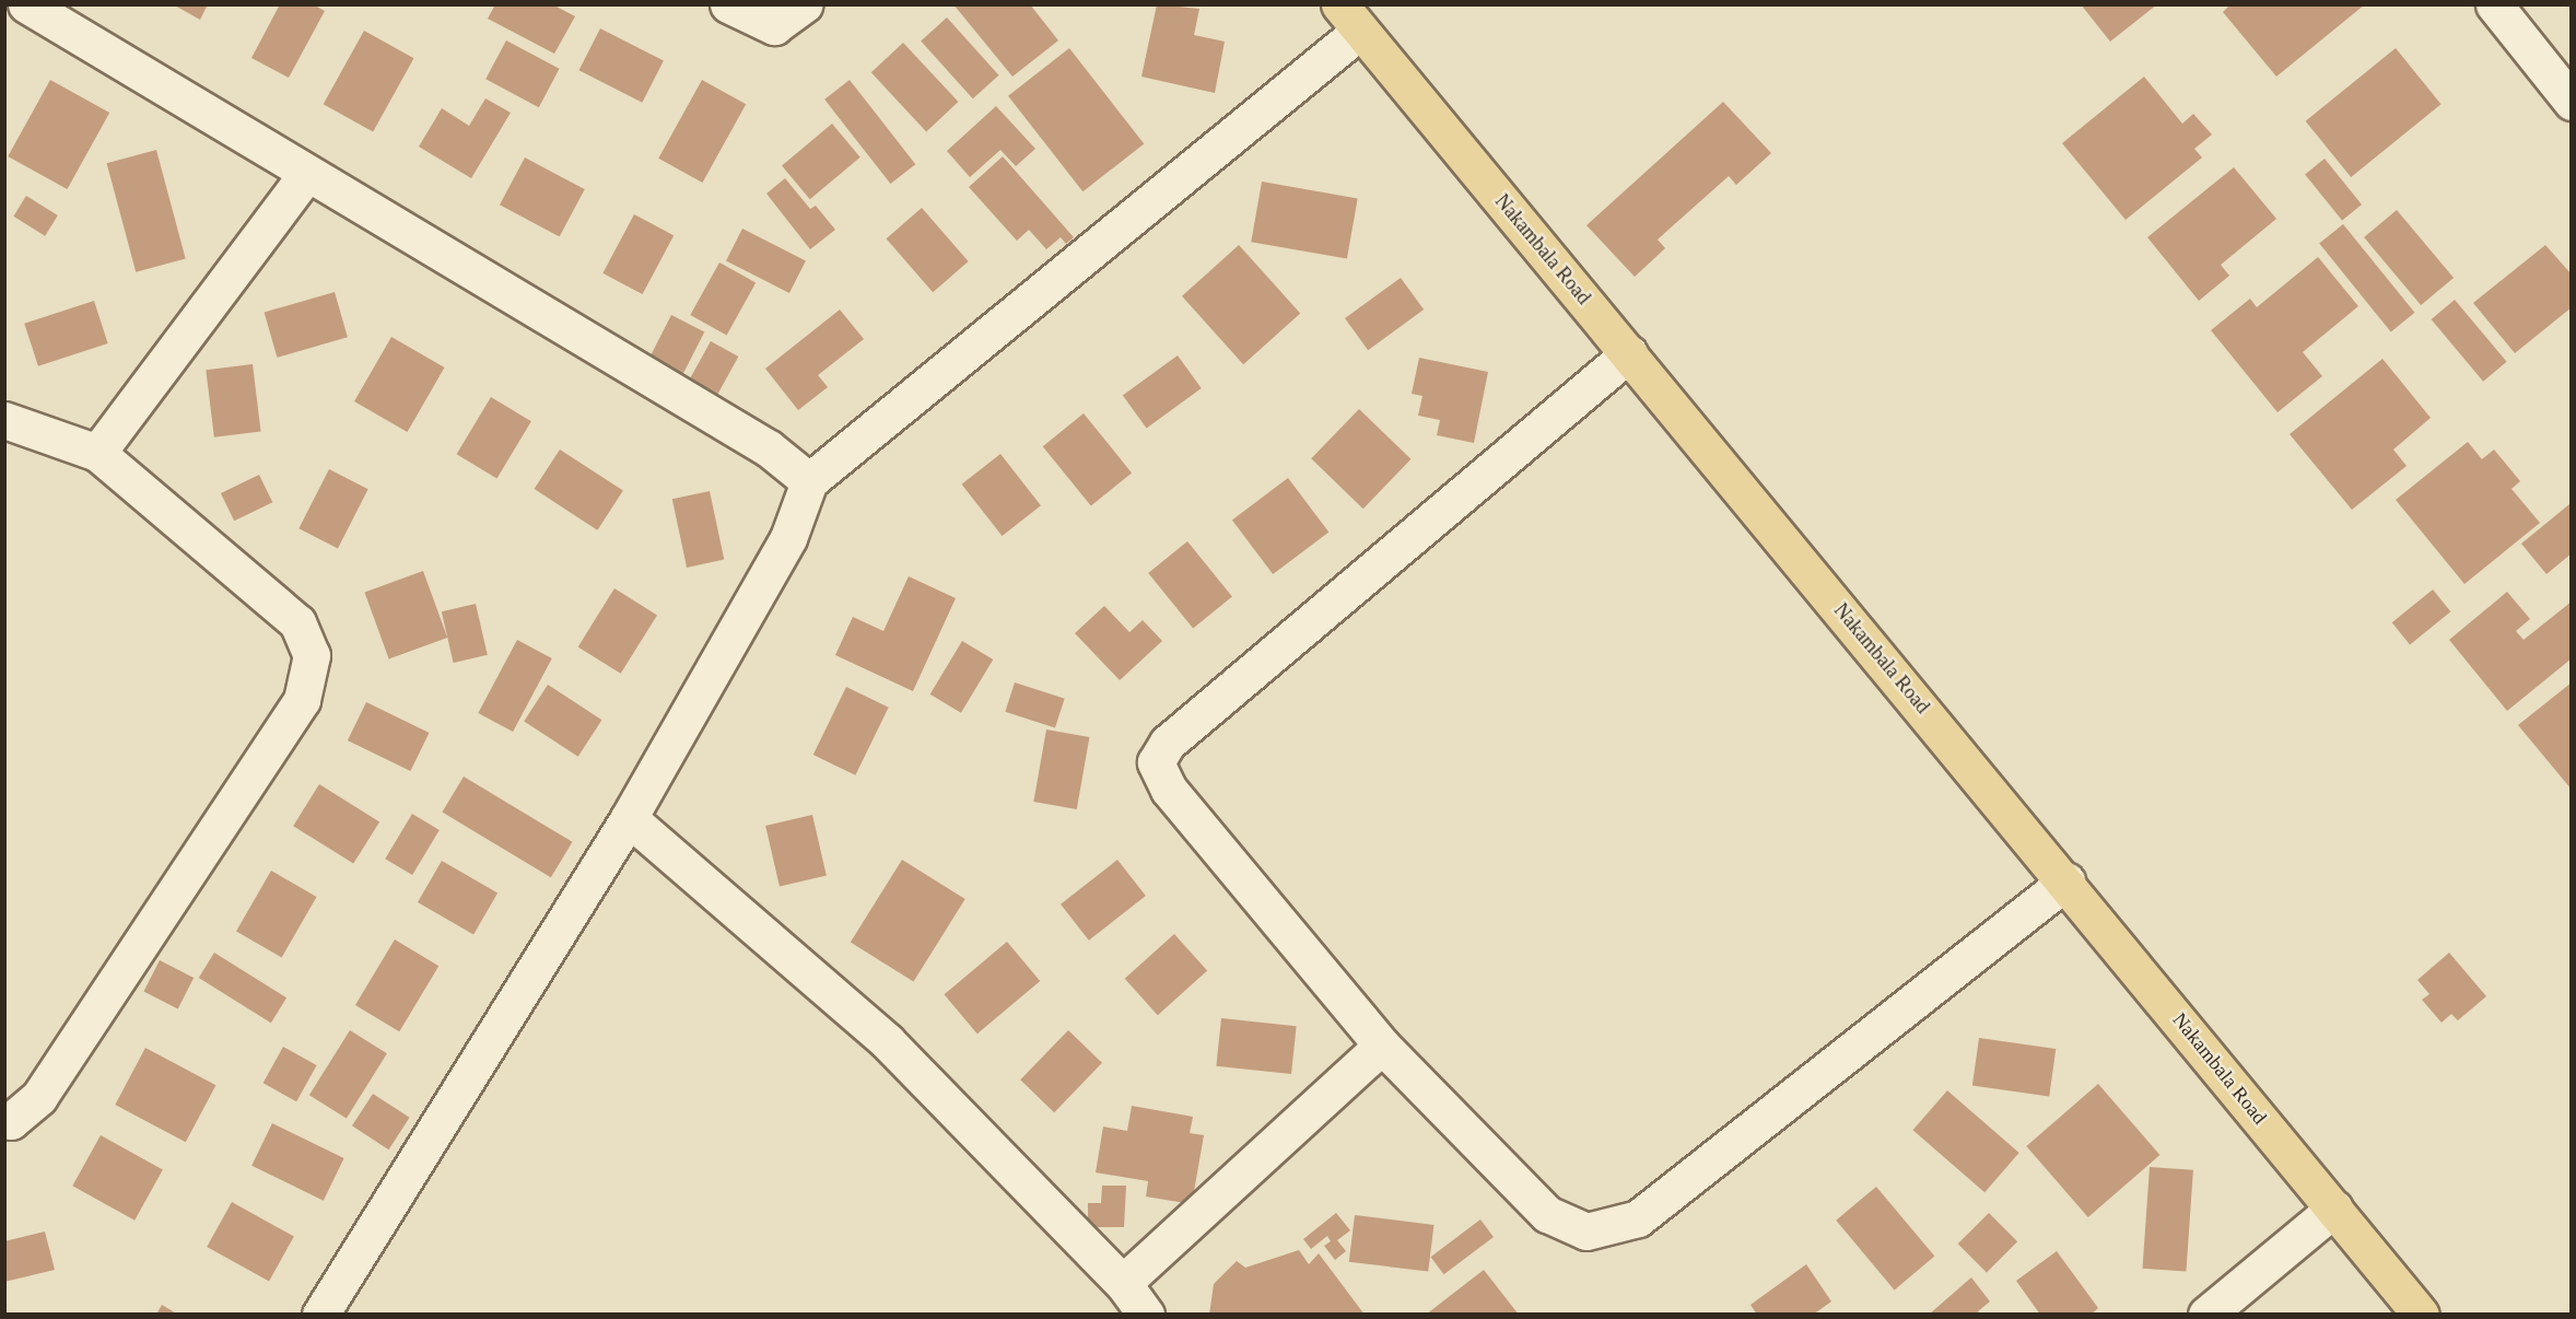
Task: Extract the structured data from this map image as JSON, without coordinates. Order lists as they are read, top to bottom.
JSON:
{
  "streets": {
    "main road": ["Nakambala Road"]
  }
}
